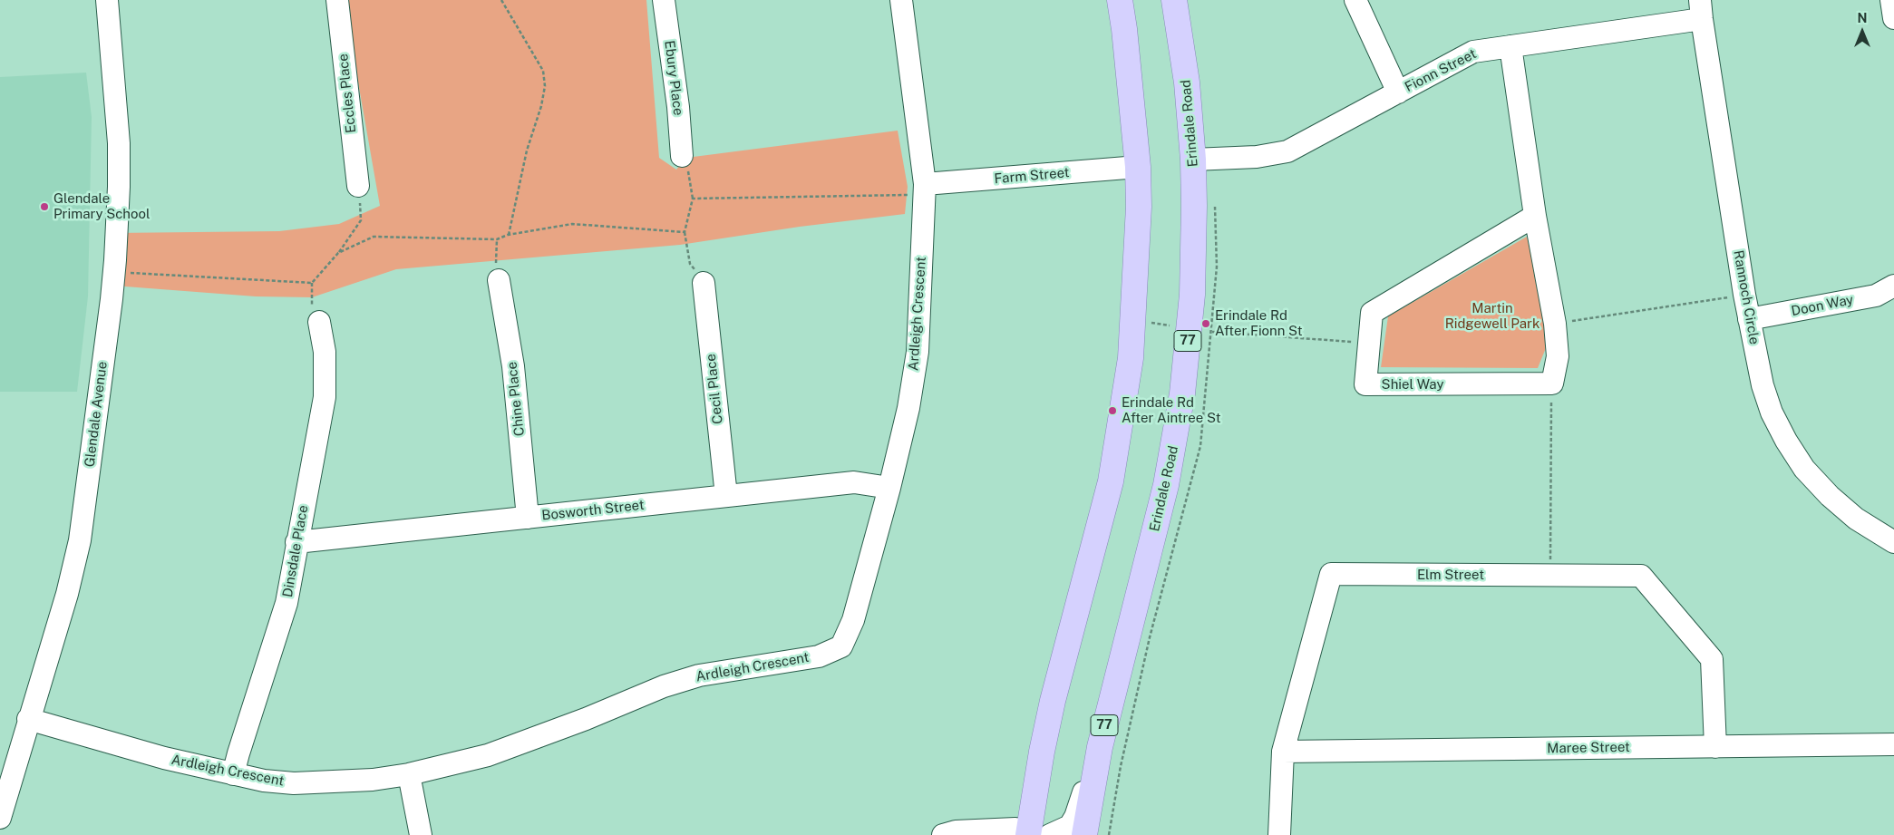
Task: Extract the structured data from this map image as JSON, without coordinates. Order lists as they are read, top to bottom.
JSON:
{
  "streets": {
    "main road": ["Erindale Road", "77"],
    "street": [
      "Fionn Street",
      "Ebury Place",
      "Eccles Place",
      "Farm Street",
      "Rannoch Circle",
      "Doon Way",
      "Ardleigh Crescent",
      "Shiel Way",
      "Cecil Place",
      "Chine Place",
      "Glendale Avenue",
      "Bosworth Street",
      "Dinsdale Place",
      "Elm Street",
      "Maree Street"
    ]
  },
  "crossings": [
    ["Fionn Street", "Erindale Road"],
    ["Fionn Street", "Rannoch Circle"],
    ["Farm Street", "Ardleigh Crescent"],
    ["Rannoch Circle", "Doon Way"],
    ["Ardleigh Crescent", "Glendale Avenue"],
    ["Ardleigh Crescent", "Bosworth Street"],
    ["Ardleigh Crescent", "Dinsdale Place"],
    ["Cecil Place", "Bosworth Street"],
    ["Chine Place", "Bosworth Street"],
    ["Bosworth Street", "Dinsdale Place"],
    ["Elm Street", "Maree Street"]
  ],
  "parks": ["Martin Ridgewell Park"],
  "places": ["Glendale Primary School", "Erindale Rd After Fionn St", "Erindale Rd After Aintree St"],
  "north": "top"
}
